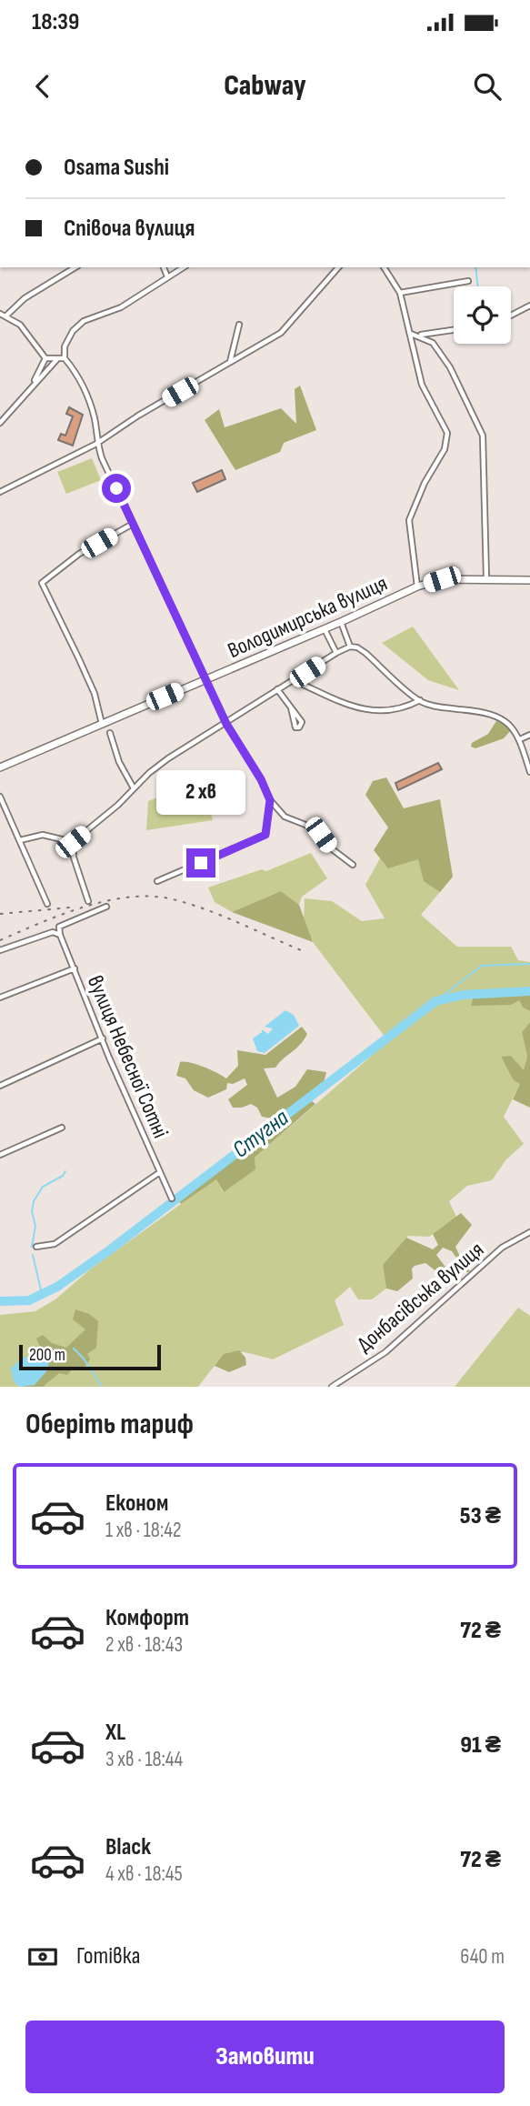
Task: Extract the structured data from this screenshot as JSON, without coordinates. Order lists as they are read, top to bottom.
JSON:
{
  "streets": {
    "main road": ["Володимирська вулиця"],
    "street": ["вулиця Небесної Сотні", "Донбасівська вулиця"]
  },
  "water": ["Стугна"],
  "scale_bar": "200 m",
  "page": {
    "status": "18:39",
    "header": "Cabway",
    "banner": ["Osama Sushi", "Співоча вулиця"],
    "bubble": "2 хв",
    "scale": "200 m",
    "heading": "Оберіть тариф",
    "list": [
      {
        "name": "Економ",
        "note": "1 хв · 18:42",
        "value": "53 ₴"
      },
      {
        "name": "Комфорт",
        "note": "2 хв · 18:43",
        "value": "72 ₴"
      },
      {
        "name": "XL",
        "note": "3 хв · 18:44",
        "value": "91 ₴"
      },
      {
        "name": "Black",
        "note": "4 хв · 18:45",
        "value": "72 ₴"
      }
    ],
    "pay": ["Готівка", "640 m"],
    "buttons": "Замовити"
  }
}
